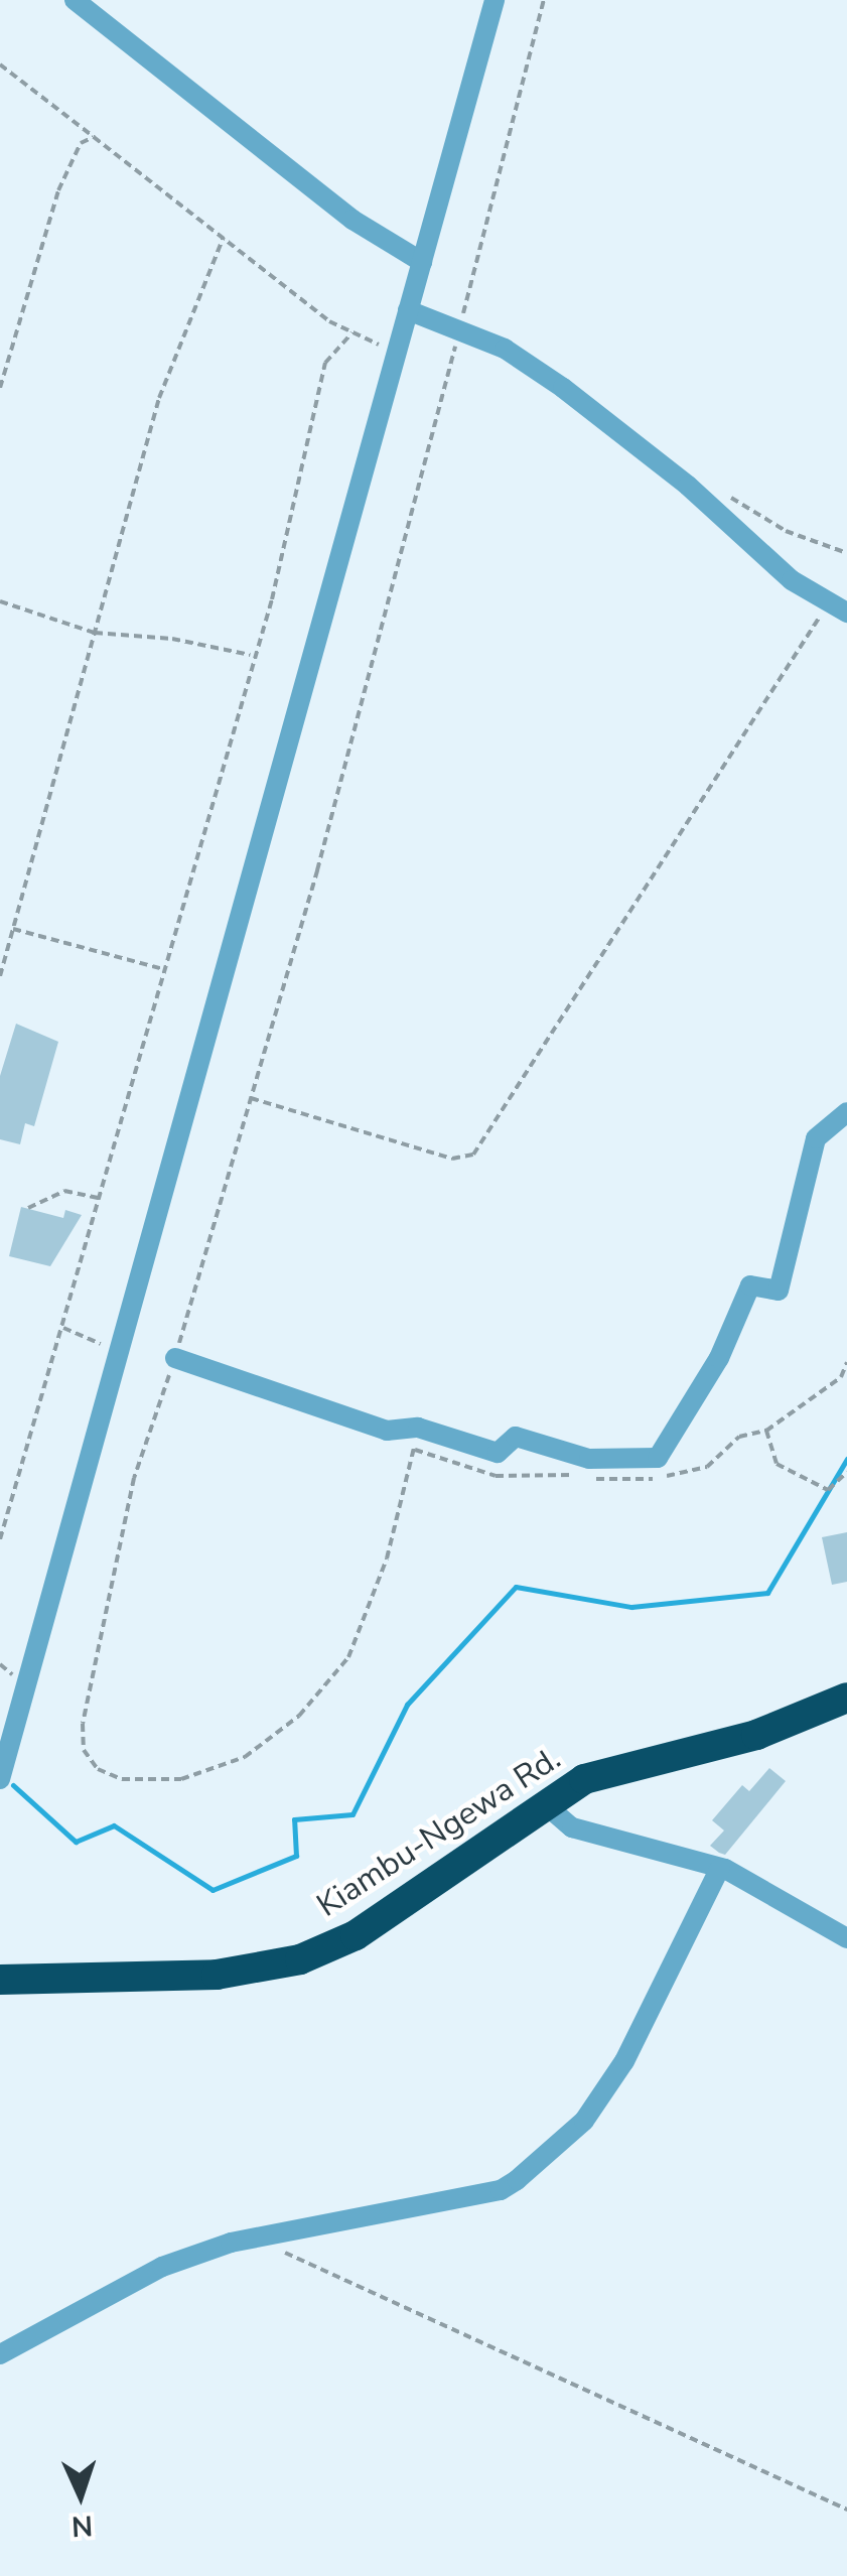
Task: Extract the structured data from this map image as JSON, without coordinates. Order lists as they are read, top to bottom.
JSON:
{
  "streets": {
    "highway": ["Kiambu-Ngewa Rd."]
  },
  "north": "bottom"
}
